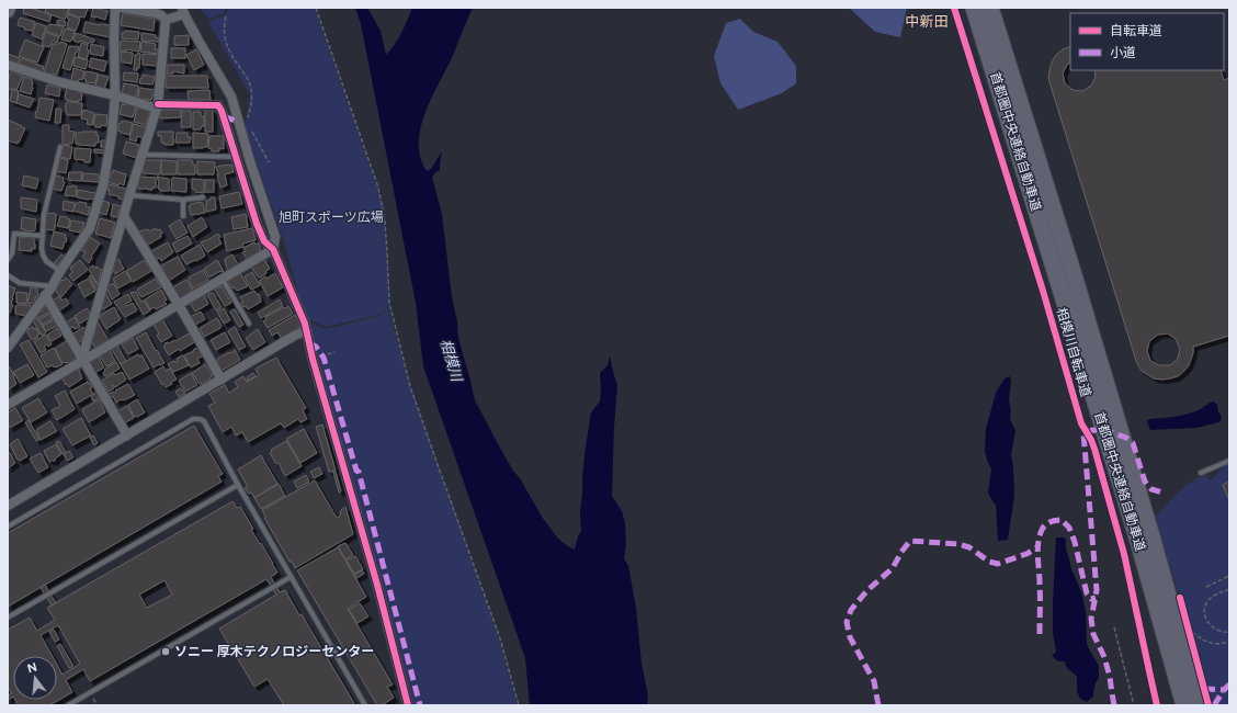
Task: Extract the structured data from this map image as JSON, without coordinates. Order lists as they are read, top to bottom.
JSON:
{
  "streets": {
    "highway": ["首都圏中央連絡自動車道"],
    "cycle path": ["相模川自転車道"]
  },
  "districts": ["中新田"],
  "water": ["相模川"],
  "parks": ["旭町スポーツ広場"],
  "places": ["ソニー 厚木テクノロジーセンター"],
  "legend": ["自転車道", "小道"],
  "north": "top"
}
